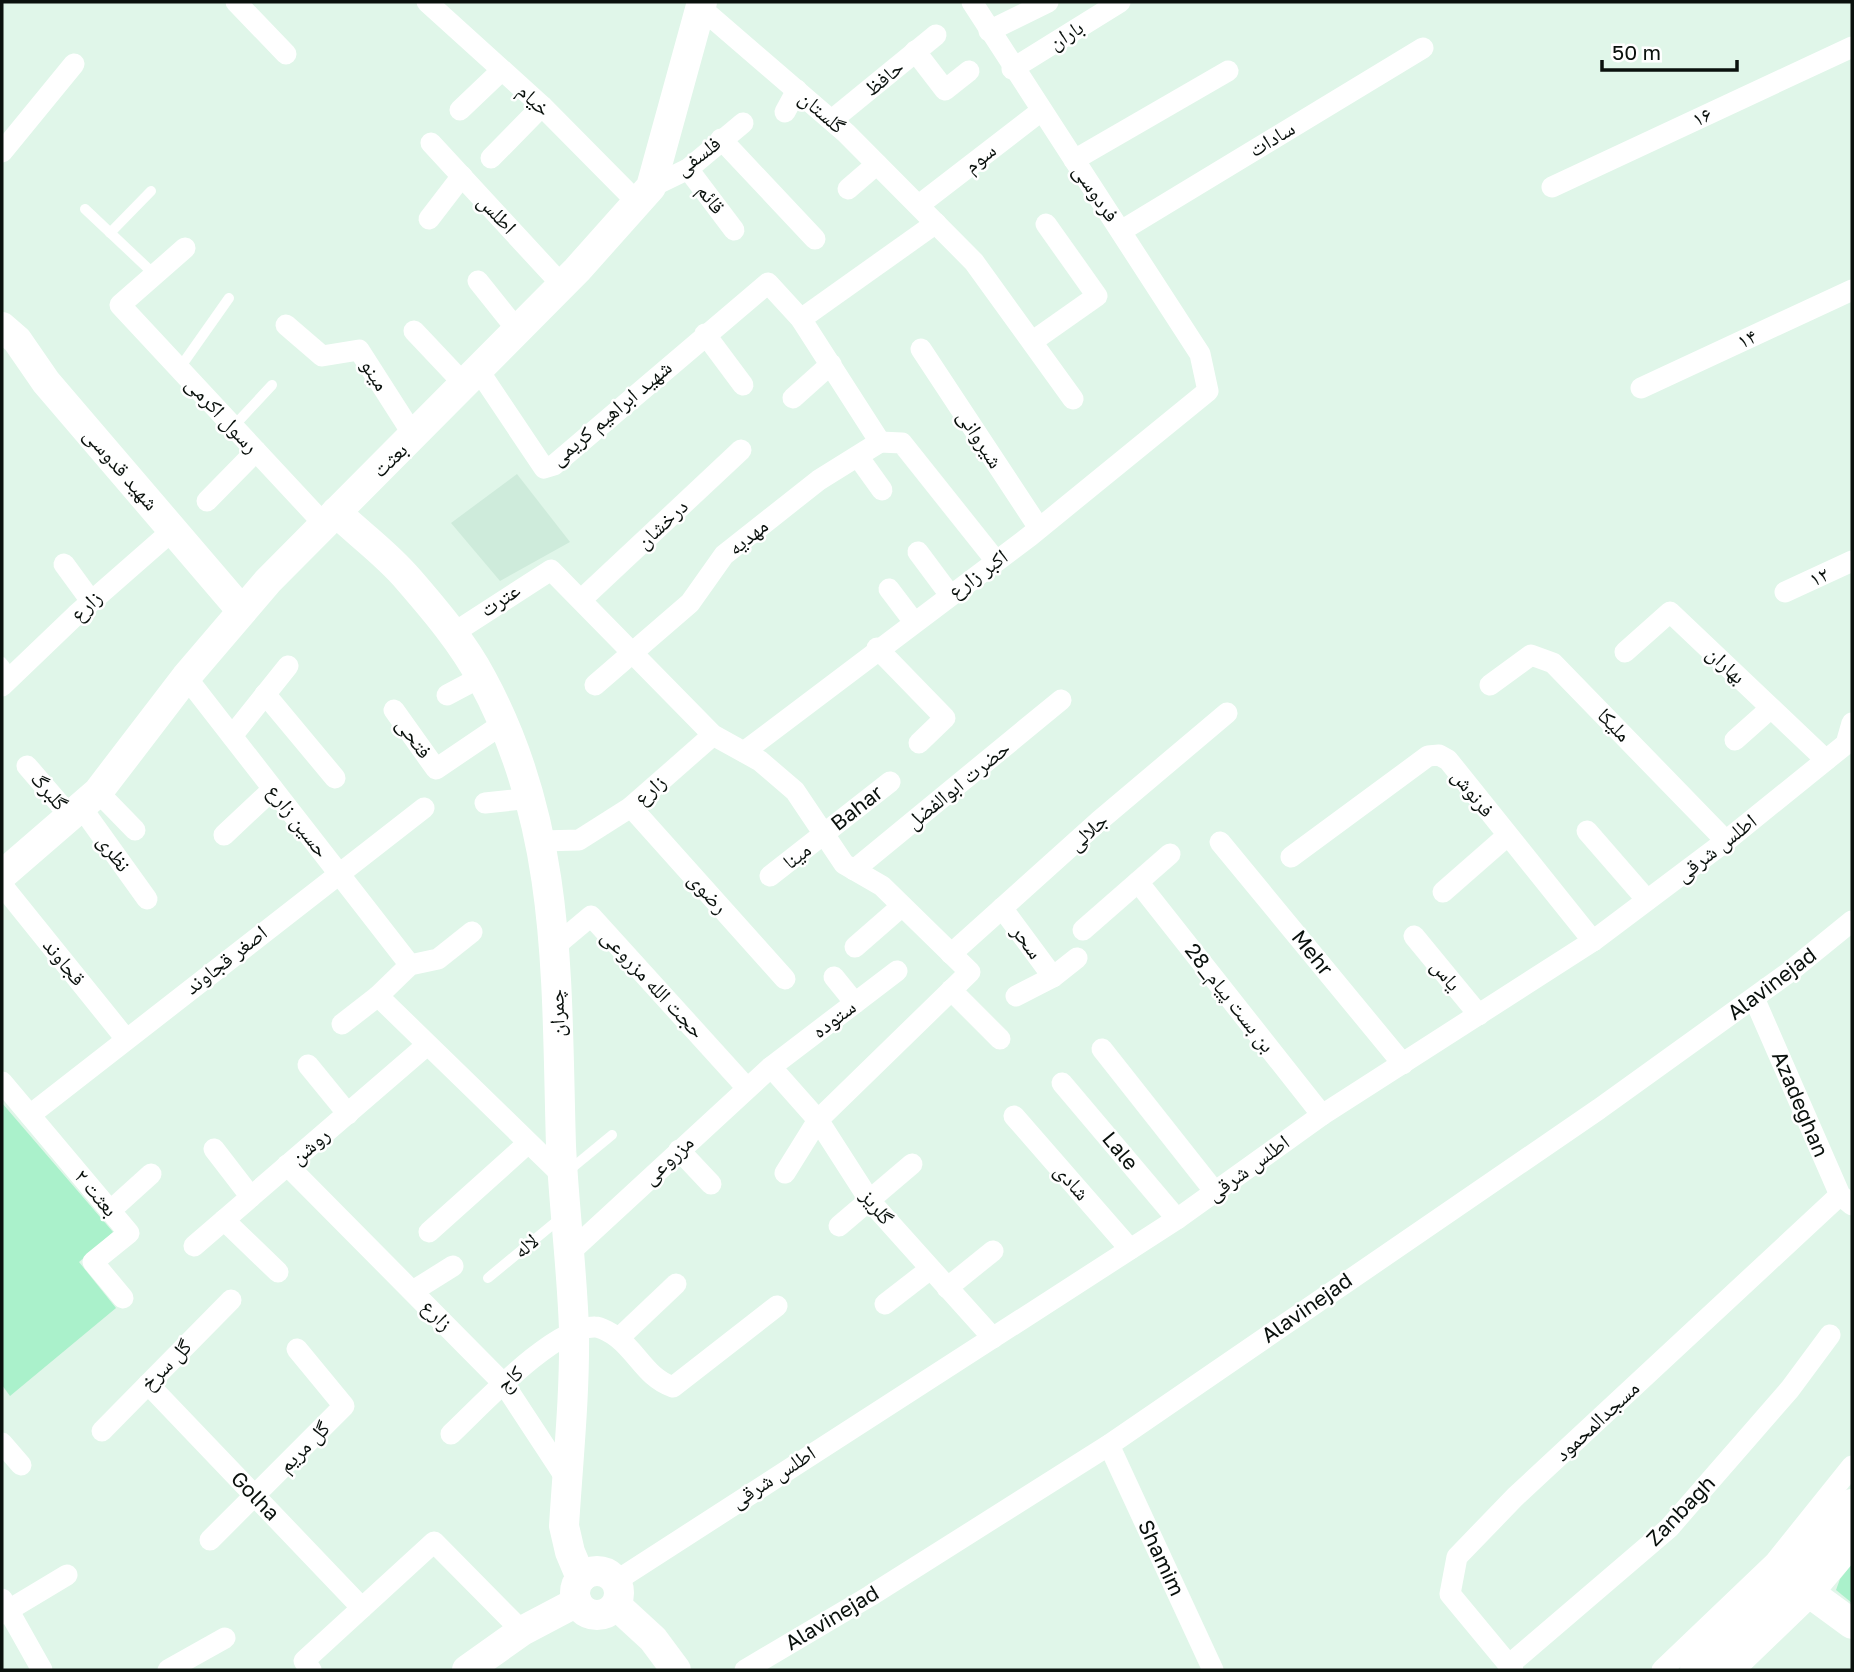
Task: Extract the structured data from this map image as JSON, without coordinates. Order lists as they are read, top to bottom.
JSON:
{
  "streets": {
    "street": [
      "باران",
      "حافظ",
      "خیام",
      "گلستان",
      "۱۶",
      "سادات",
      "فلسفی",
      "سوم",
      "فردوسی",
      "قائم",
      "اطلس",
      "۱۴",
      "مینو",
      "شهید ابراهیم کریمی",
      "رسول اکرمی",
      "شیروانی",
      "بعثت",
      "شهید قدوسی",
      "درخشان",
      "مهدیه",
      "اکبر زارع",
      "۱۲",
      "عترت",
      "زارع",
      "بهاران",
      "ملیکا",
      "فتحی",
      "حضرت ابوالفضل",
      "گلبرگ",
      "فرنوش",
      "Bahar",
      "حسین زارع",
      "جلالی",
      "اطلس شرقی",
      "نظری",
      "مینا",
      "رضوی",
      "سحر",
      "Mehr",
      "اصغر قجاوند",
      "قجاوند",
      "یاس",
      "حجت الله مزروعی",
      "Alavinejad",
      "بن بست پیام_28",
      "چمران",
      "ستوده",
      "Azadeghan",
      "روشن",
      "Lale",
      "مزروعی",
      "شادی",
      "بعثت ۲",
      "گلریز",
      "گل سرخ",
      "کاج",
      "مسجدالمحمود",
      "گل مریم",
      "Golha",
      "Zanbagh",
      "Shamim"
    ],
    "lane": ["لاله"]
  },
  "crossings": [
    ["باران", "فردوسی"],
    ["حافظ", "گلستان"],
    ["خیام", "فلسفی"],
    ["خیام", "بعثت"],
    ["گلستان", "سوم"],
    ["گلستان", "بعثت"],
    ["سادات", "فردوسی"],
    ["فلسفی", "قائم"],
    ["فلسفی", "بعثت"],
    ["سوم", "فردوسی"],
    ["فردوسی", "اکبر زارع"],
    ["اطلس", "بعثت"],
    ["مینو", "بعثت"],
    ["شهید ابراهیم کریمی", "بعثت"],
    ["رسول اکرمی", "بعثت"],
    ["رسول اکرمی", "چمران"],
    ["شیروانی", "اکبر زارع"],
    ["بعثت", "شهید قدوسی"],
    ["بعثت", "گلبرگ"],
    ["بعثت", "حسین زارع"],
    ["بعثت", "نظری"],
    ["بعثت", "چمران"],
    ["شهید قدوسی", "زارع"],
    ["درخشان", "عترت"],
    ["عترت", "چمران"],
    ["زارع", "رضوی"],
    ["زارع", "چمران"],
    ["زارع", "روشن"],
    ["زارع", "کاج"],
    ["بهاران", "اطلس شرقی"],
    ["ملیکا", "اطلس شرقی"],
    ["فتحی", "چمران"],
    ["گلبرگ", "نظری"],
    ["فرنوش", "اطلس شرقی"],
    ["Bahar", "مینا"],
    ["حسین زارع", "اصغر قجاوند"],
    ["جلالی", "سحر"],
    ["اطلس شرقی", "Mehr"],
    ["اطلس شرقی", "یاس"],
    ["اطلس شرقی", "بن بست پیام_28"],
    ["اطلس شرقی", "Lale"],
    ["اطلس شرقی", "شادی"],
    ["اطلس شرقی", "گلریز"],
    ["اصغر قجاوند", "قجاوند"],
    ["اصغر قجاوند", "بعثت ۲"],
    ["حجت الله مزروعی", "چمران"],
    ["حجت الله مزروعی", "مزروعی"],
    ["Alavinejad", "Azadeghan"],
    ["Alavinejad", "Shamim"],
    ["چمران", "مزروعی"],
    ["چمران", "لاله"],
    ["چمران", "کاج"],
    ["ستوده", "مزروعی"],
    ["ستوده", "گلریز"],
    ["Azadeghan", "مسجدالمحمود"],
    ["مزروعی", "گلریز"],
    ["گل سرخ", "Golha"],
    ["مسجدالمحمود", "Zanbagh"],
    ["گل مریم", "Golha"]
  ],
  "scale_bar": "50 m"
}
